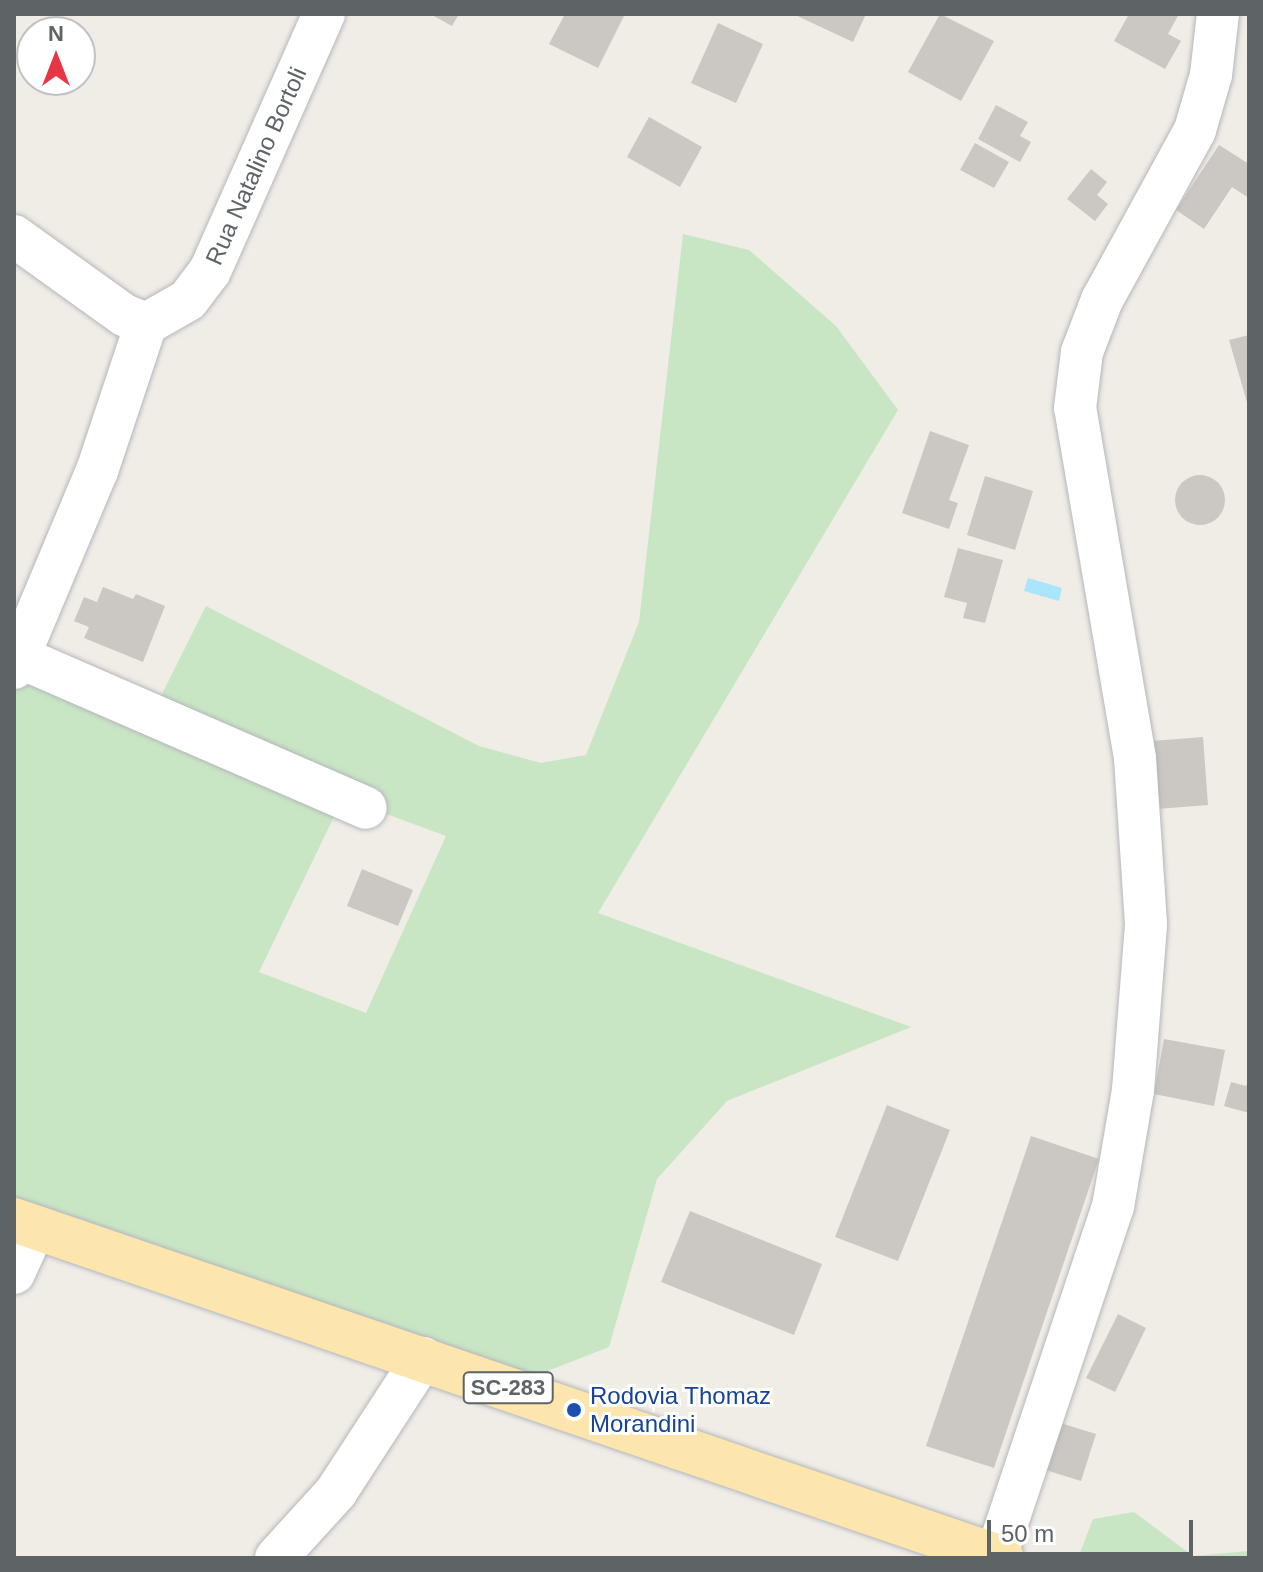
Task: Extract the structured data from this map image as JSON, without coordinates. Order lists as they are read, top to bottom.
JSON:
{
  "streets": {
    "main road": ["SC-283"],
    "street": ["Rua Natalino Bortoli"]
  },
  "places": ["Rodovia Thomaz Morandini"],
  "scale_bar": "50 m",
  "north": "top"
}
